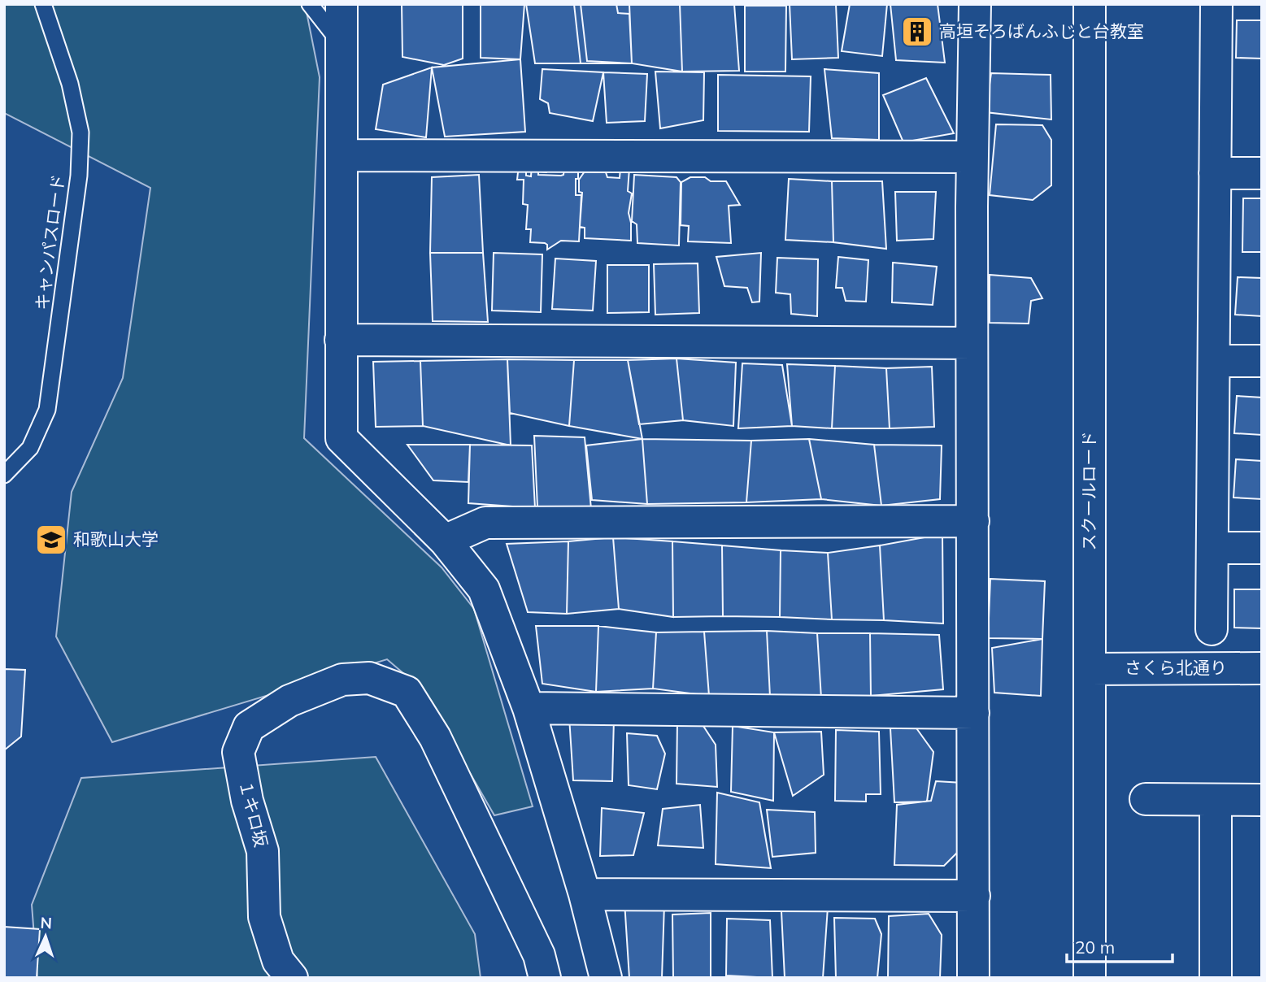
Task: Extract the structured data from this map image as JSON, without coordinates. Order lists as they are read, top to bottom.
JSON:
{
  "streets": {
    "street": ["スクールロード", "さくら北通り", "１キロ坂"],
    "lane": ["キャンパスロード"]
  },
  "crossings": [
    ["スクールロード", "さくら北通り"]
  ],
  "places": {
    "building": ["高垣そろばんふじと台教室"],
    "school or university": ["和歌山大学"]
  },
  "scale_bar": "20 m",
  "north": "top"
}
